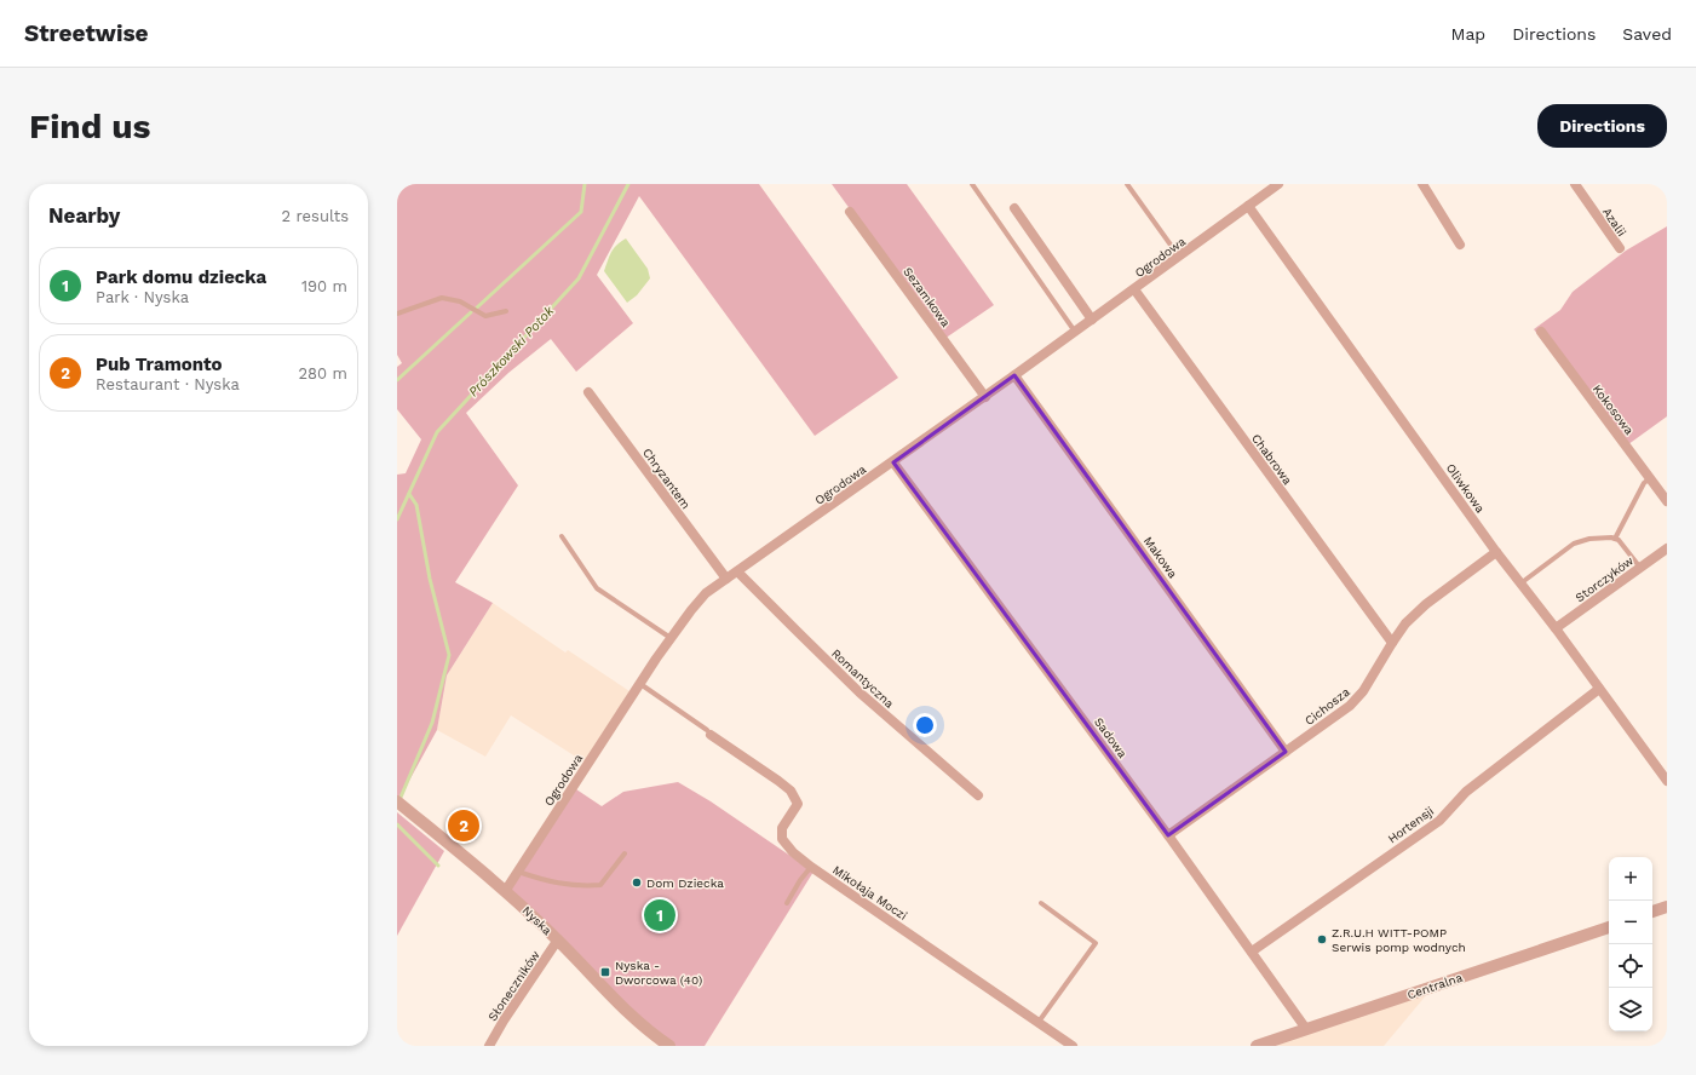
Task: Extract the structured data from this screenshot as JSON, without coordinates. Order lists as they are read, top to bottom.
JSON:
{
  "streets": {
    "street": [
      "Azalii",
      "Ogrodowa",
      "Sezamkowa",
      "Kokosowa",
      "Chabrowa",
      "Chryzantem",
      "Oliwkowa",
      "Makowa",
      "Storczyków",
      "Romantyczna",
      "Cichosza",
      "Sadowa",
      "Hortensji",
      "Mikołaja Moczi",
      "Nyska",
      "Słoneczników",
      "Centralna"
    ]
  },
  "crossings": [
    ["Ogrodowa", "Sezamkowa"],
    ["Ogrodowa", "Chabrowa"],
    ["Ogrodowa", "Chryzantem"],
    ["Ogrodowa", "Oliwkowa"],
    ["Ogrodowa", "Makowa"],
    ["Ogrodowa", "Romantyczna"],
    ["Ogrodowa", "Sadowa"],
    ["Ogrodowa", "Nyska"],
    ["Chabrowa", "Cichosza"],
    ["Oliwkowa", "Storczyków"],
    ["Oliwkowa", "Cichosza"],
    ["Oliwkowa", "Hortensji"],
    ["Makowa", "Cichosza"],
    ["Cichosza", "Sadowa"],
    ["Sadowa", "Hortensji"],
    ["Sadowa", "Centralna"],
    ["Nyska", "Słoneczników"]
  ],
  "water": ["Prószkowski Potok"],
  "places": {
    "other": ["Dom Dziecka", "Z.R.U.H WITT-POMP Serwis pomp wodnych"],
    "transit": ["Nyska - Dworcowa (40)"]
  },
  "page": {
    "header": "Streetwise",
    "nav": ["Map", "Directions", "Saved"],
    "buttons": "Directions",
    "title": "Find us",
    "heading": ["Nearby", "2 results"],
    "list": [
      {
        "mark": "1",
        "name": "Park domu dziecka",
        "note": "Park · Nyska",
        "value": "190 m"
      },
      {
        "mark": "2",
        "name": "Pub Tramonto",
        "note": "Restaurant · Nyska",
        "value": "280 m"
      }
    ],
    "pins": ["2", "1"],
    "map_buttons": ["+", "−"]
  }
}
